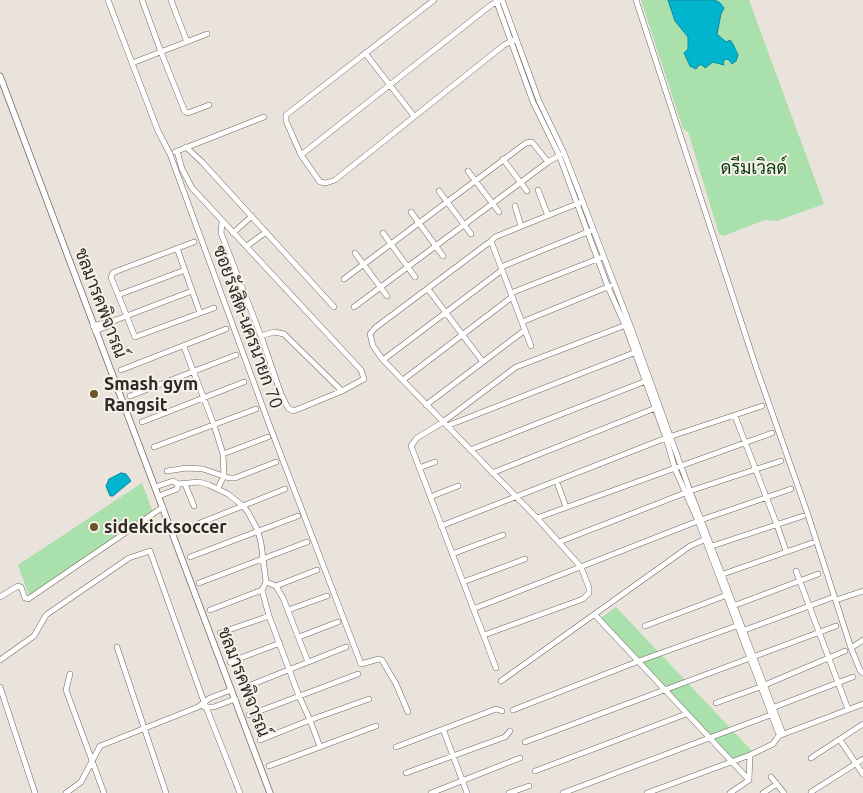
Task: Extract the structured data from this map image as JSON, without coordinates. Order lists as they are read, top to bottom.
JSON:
{
  "streets": {
    "street": ["ชลมารคพิจารณ์", "ซอยรังสิต-นครนายก 70"]
  },
  "parks": ["ดรีมเวิลด์"],
  "places": ["Smash gym Rangsit", "sidekicksoccer"]
}
